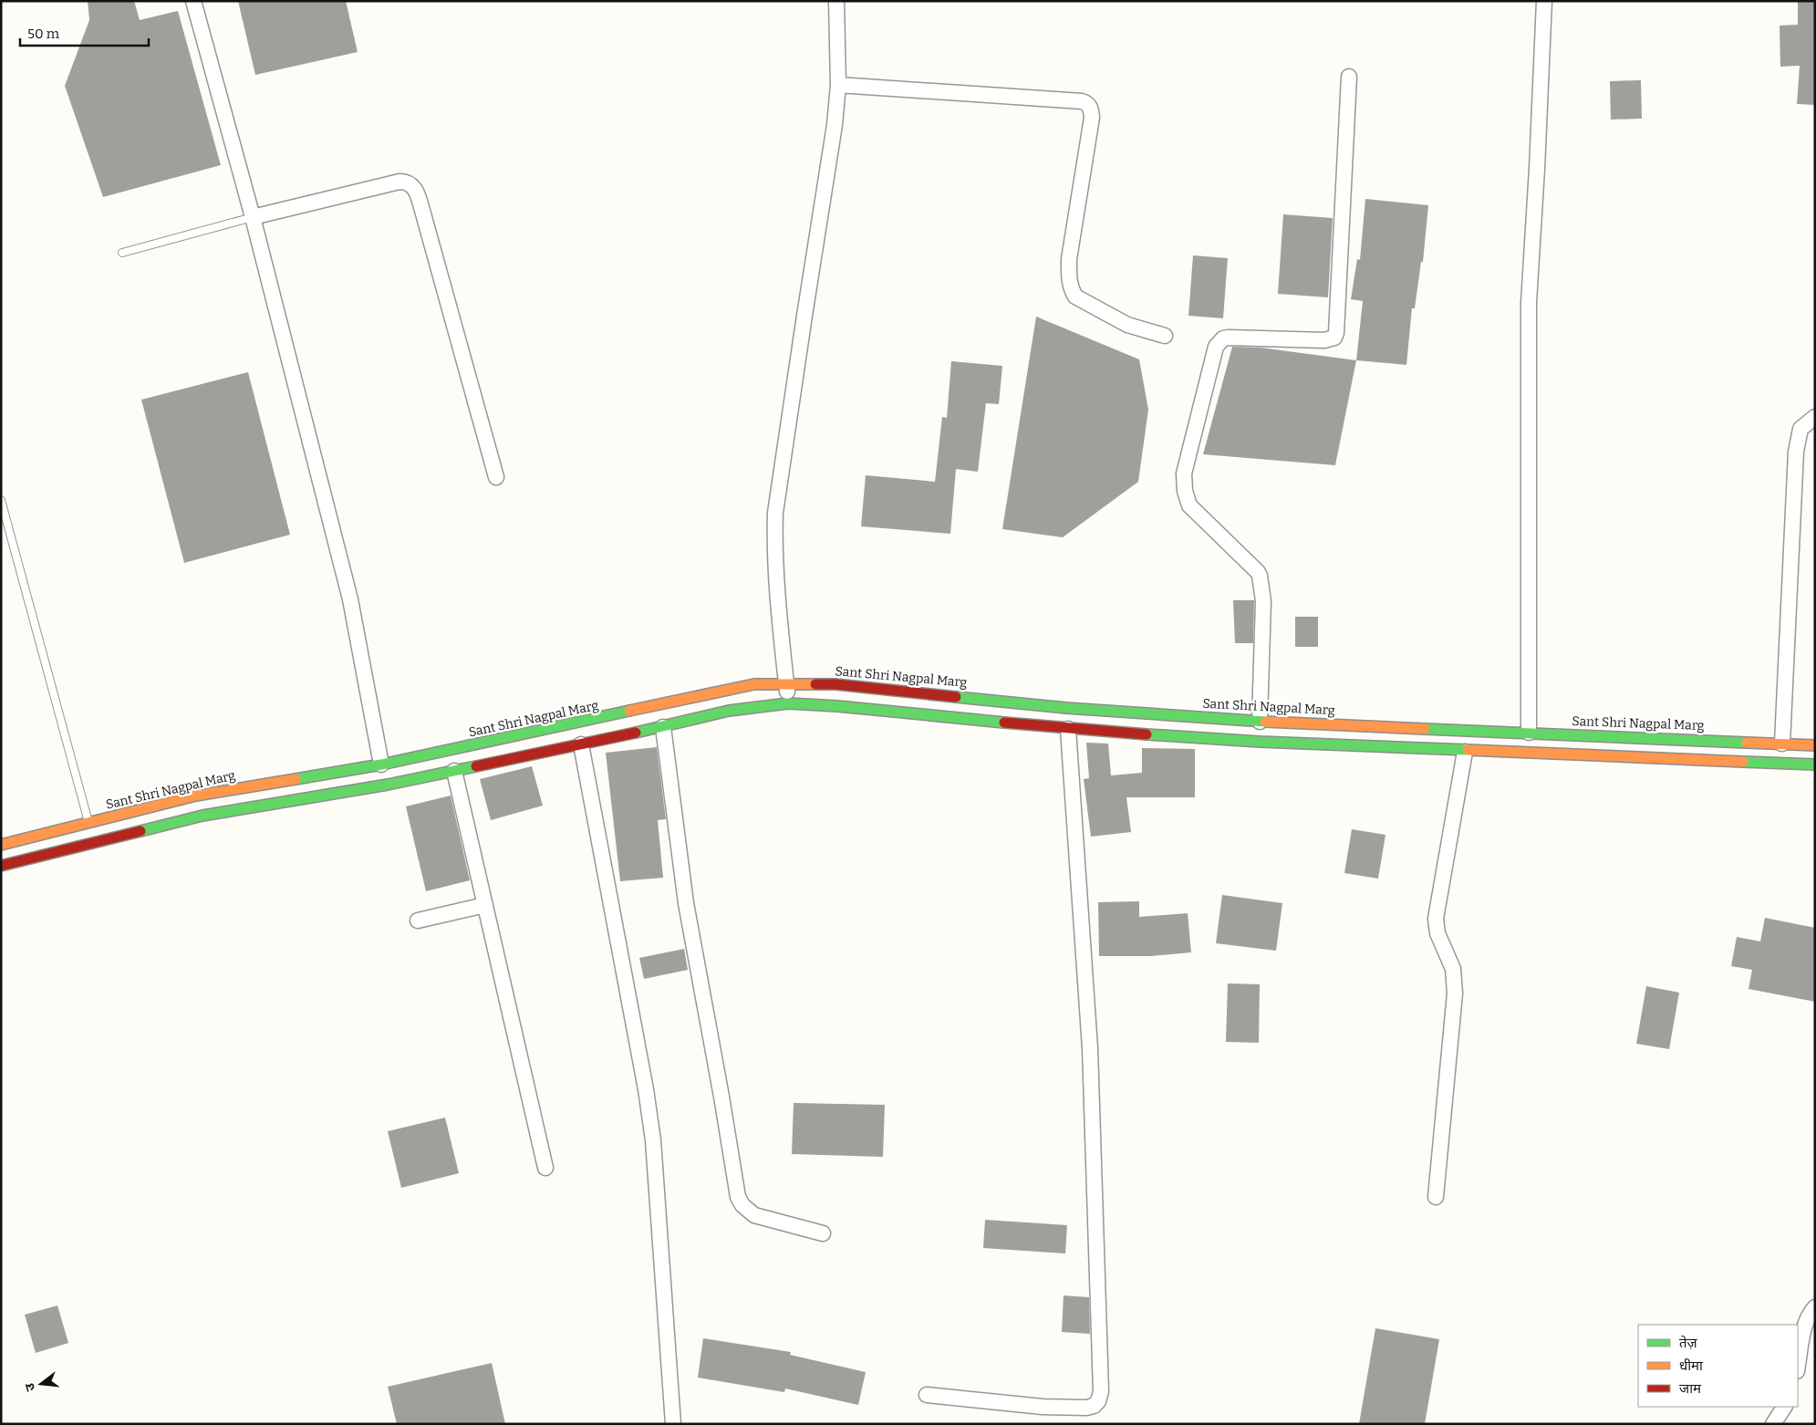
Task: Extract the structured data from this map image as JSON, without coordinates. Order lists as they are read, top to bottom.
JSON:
{
  "streets": {
    "main road": ["Sant Shri Nagpal Marg"]
  },
  "legend": ["तेज़", "धीमा", "जाम"],
  "scale_bar": "50 m",
  "north": "left"
}
